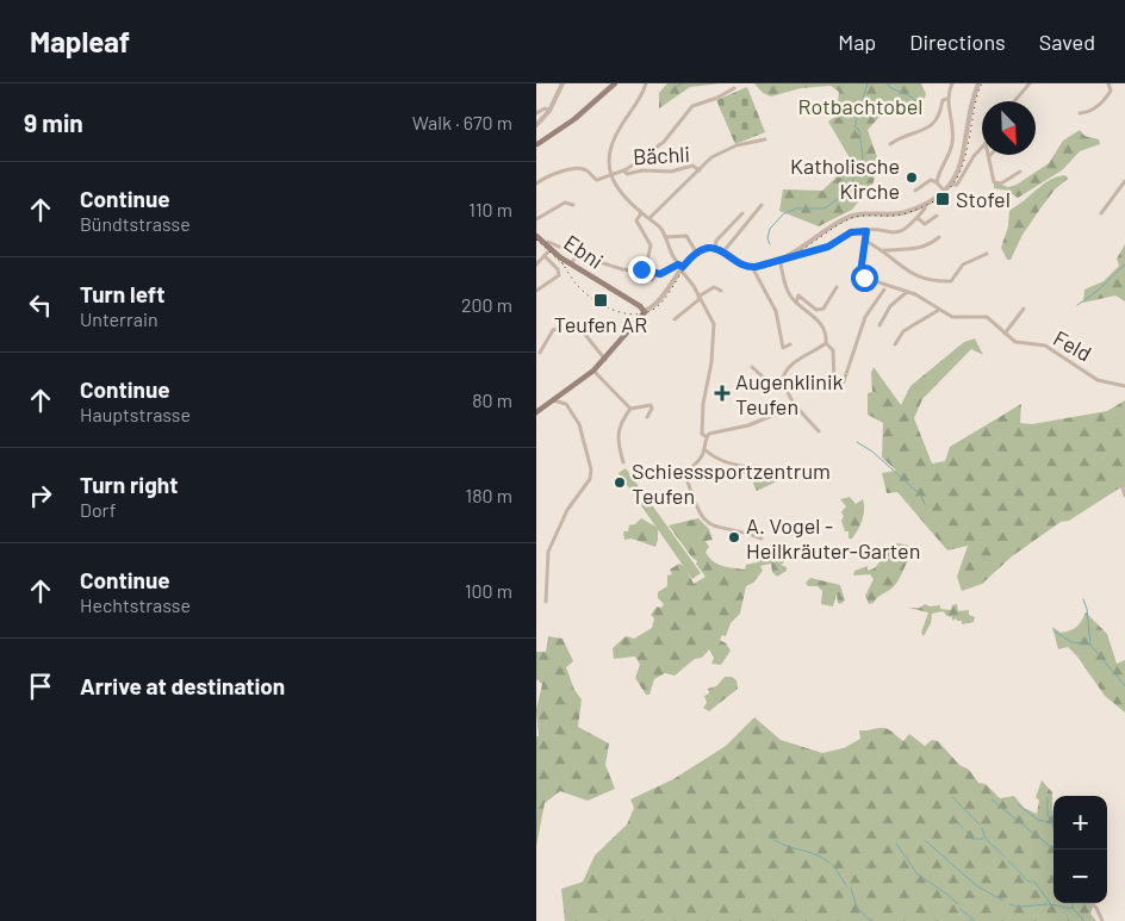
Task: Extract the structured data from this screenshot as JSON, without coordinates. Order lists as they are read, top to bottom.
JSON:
{
  "streets": {
    "main road": ["Ebni"],
    "street": ["Bächli", "Feld"]
  },
  "parks": ["Rotbachtobel"],
  "places": {
    "other": ["Katholische Kirche", "Schiesssportzentrum Teufen", "A. Vogel - Heilkräuter-Garten"],
    "transit": ["Stofel", "Teufen AR"],
    "health": ["Augenklinik Teufen"]
  },
  "north": "bottom right",
  "page": {
    "header": "Mapleaf",
    "nav": ["Map", "Directions", "Saved"],
    "heading": ["9 min", "Walk · 670 m"],
    "list": [
      ["Continue", "Bündtstrasse", "110 m"],
      ["Turn left", "Unterrain", "200 m"],
      ["Continue", "Hauptstrasse", "80 m"],
      ["Turn right", "Dorf", "180 m"],
      ["Continue", "Hechtstrasse", "100 m"],
      "Arrive at destination"
    ],
    "map_buttons": ["+", "−"]
  }
}
